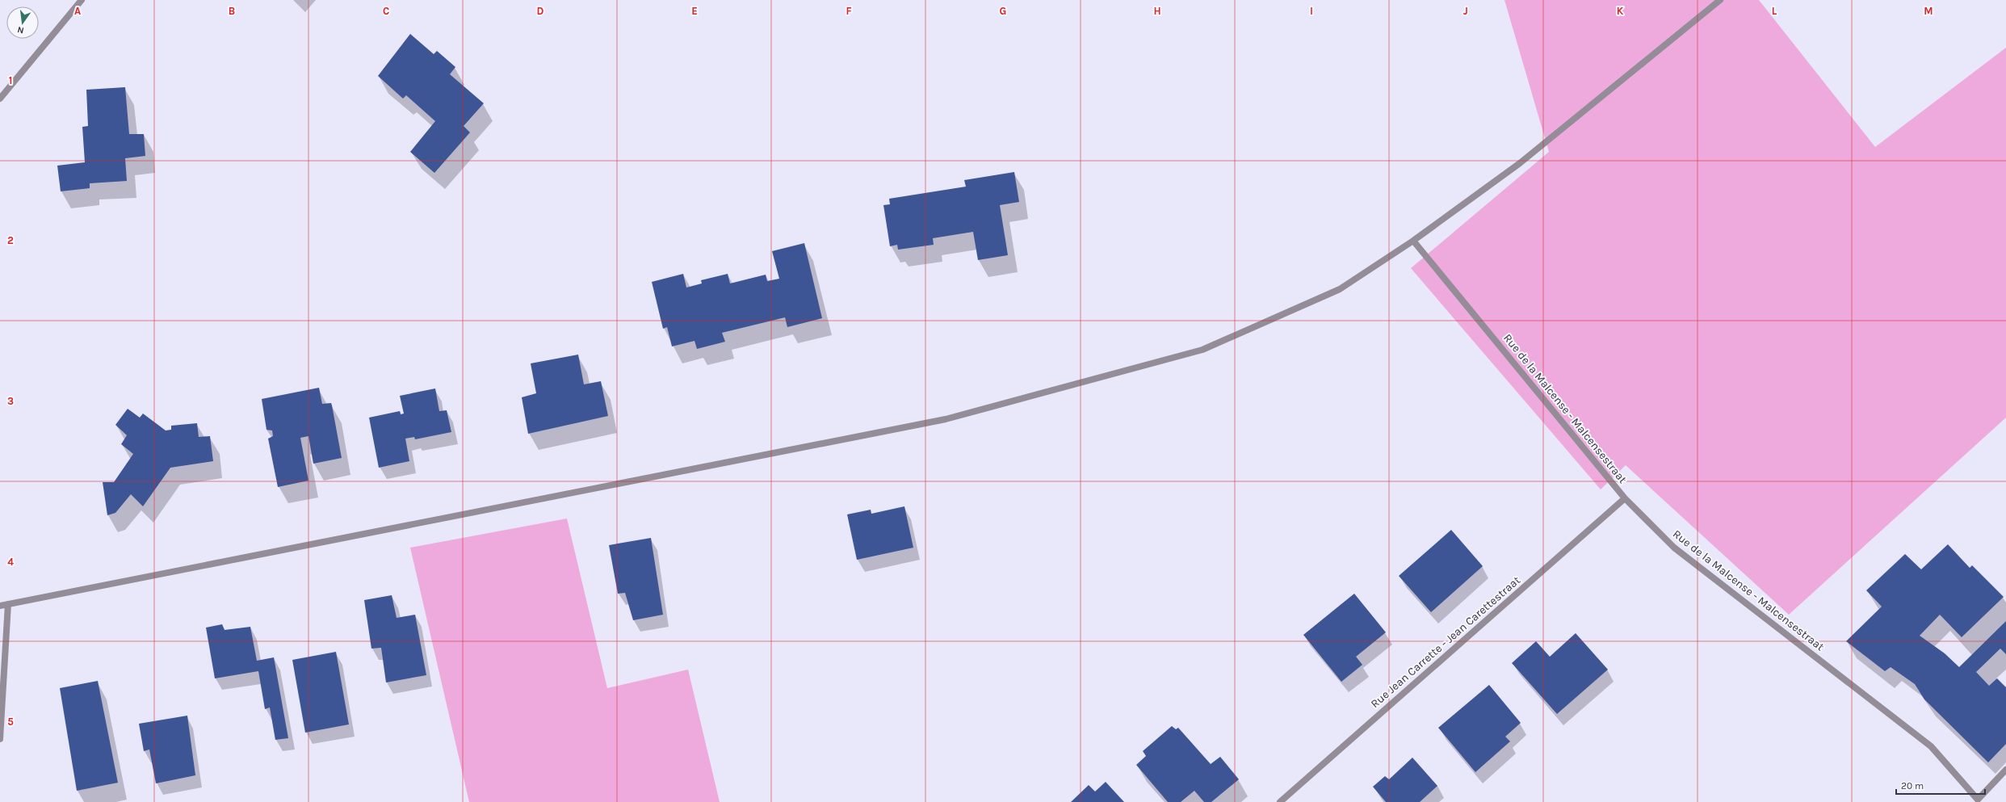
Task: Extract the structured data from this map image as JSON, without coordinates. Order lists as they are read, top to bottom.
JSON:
{
  "streets": {
    "street": ["Rue de la Malcense - Malcensestraat", "Rue Jean Carrette - Jean Carettestraat"]
  },
  "crossings": [
    ["Rue de la Malcense - Malcensestraat", "Rue Jean Carrette - Jean Carettestraat"]
  ],
  "scale_bar": "20 m",
  "north": "bottom",
  "grid": {
    "columns": [
      "A",
      "B",
      "C",
      "D",
      "E",
      "F",
      "G",
      "H",
      "I",
      "J",
      "K",
      "L",
      "M"
    ],
    "rows": [
      "1",
      "2",
      "3",
      "4",
      "5"
    ]
  }
}
